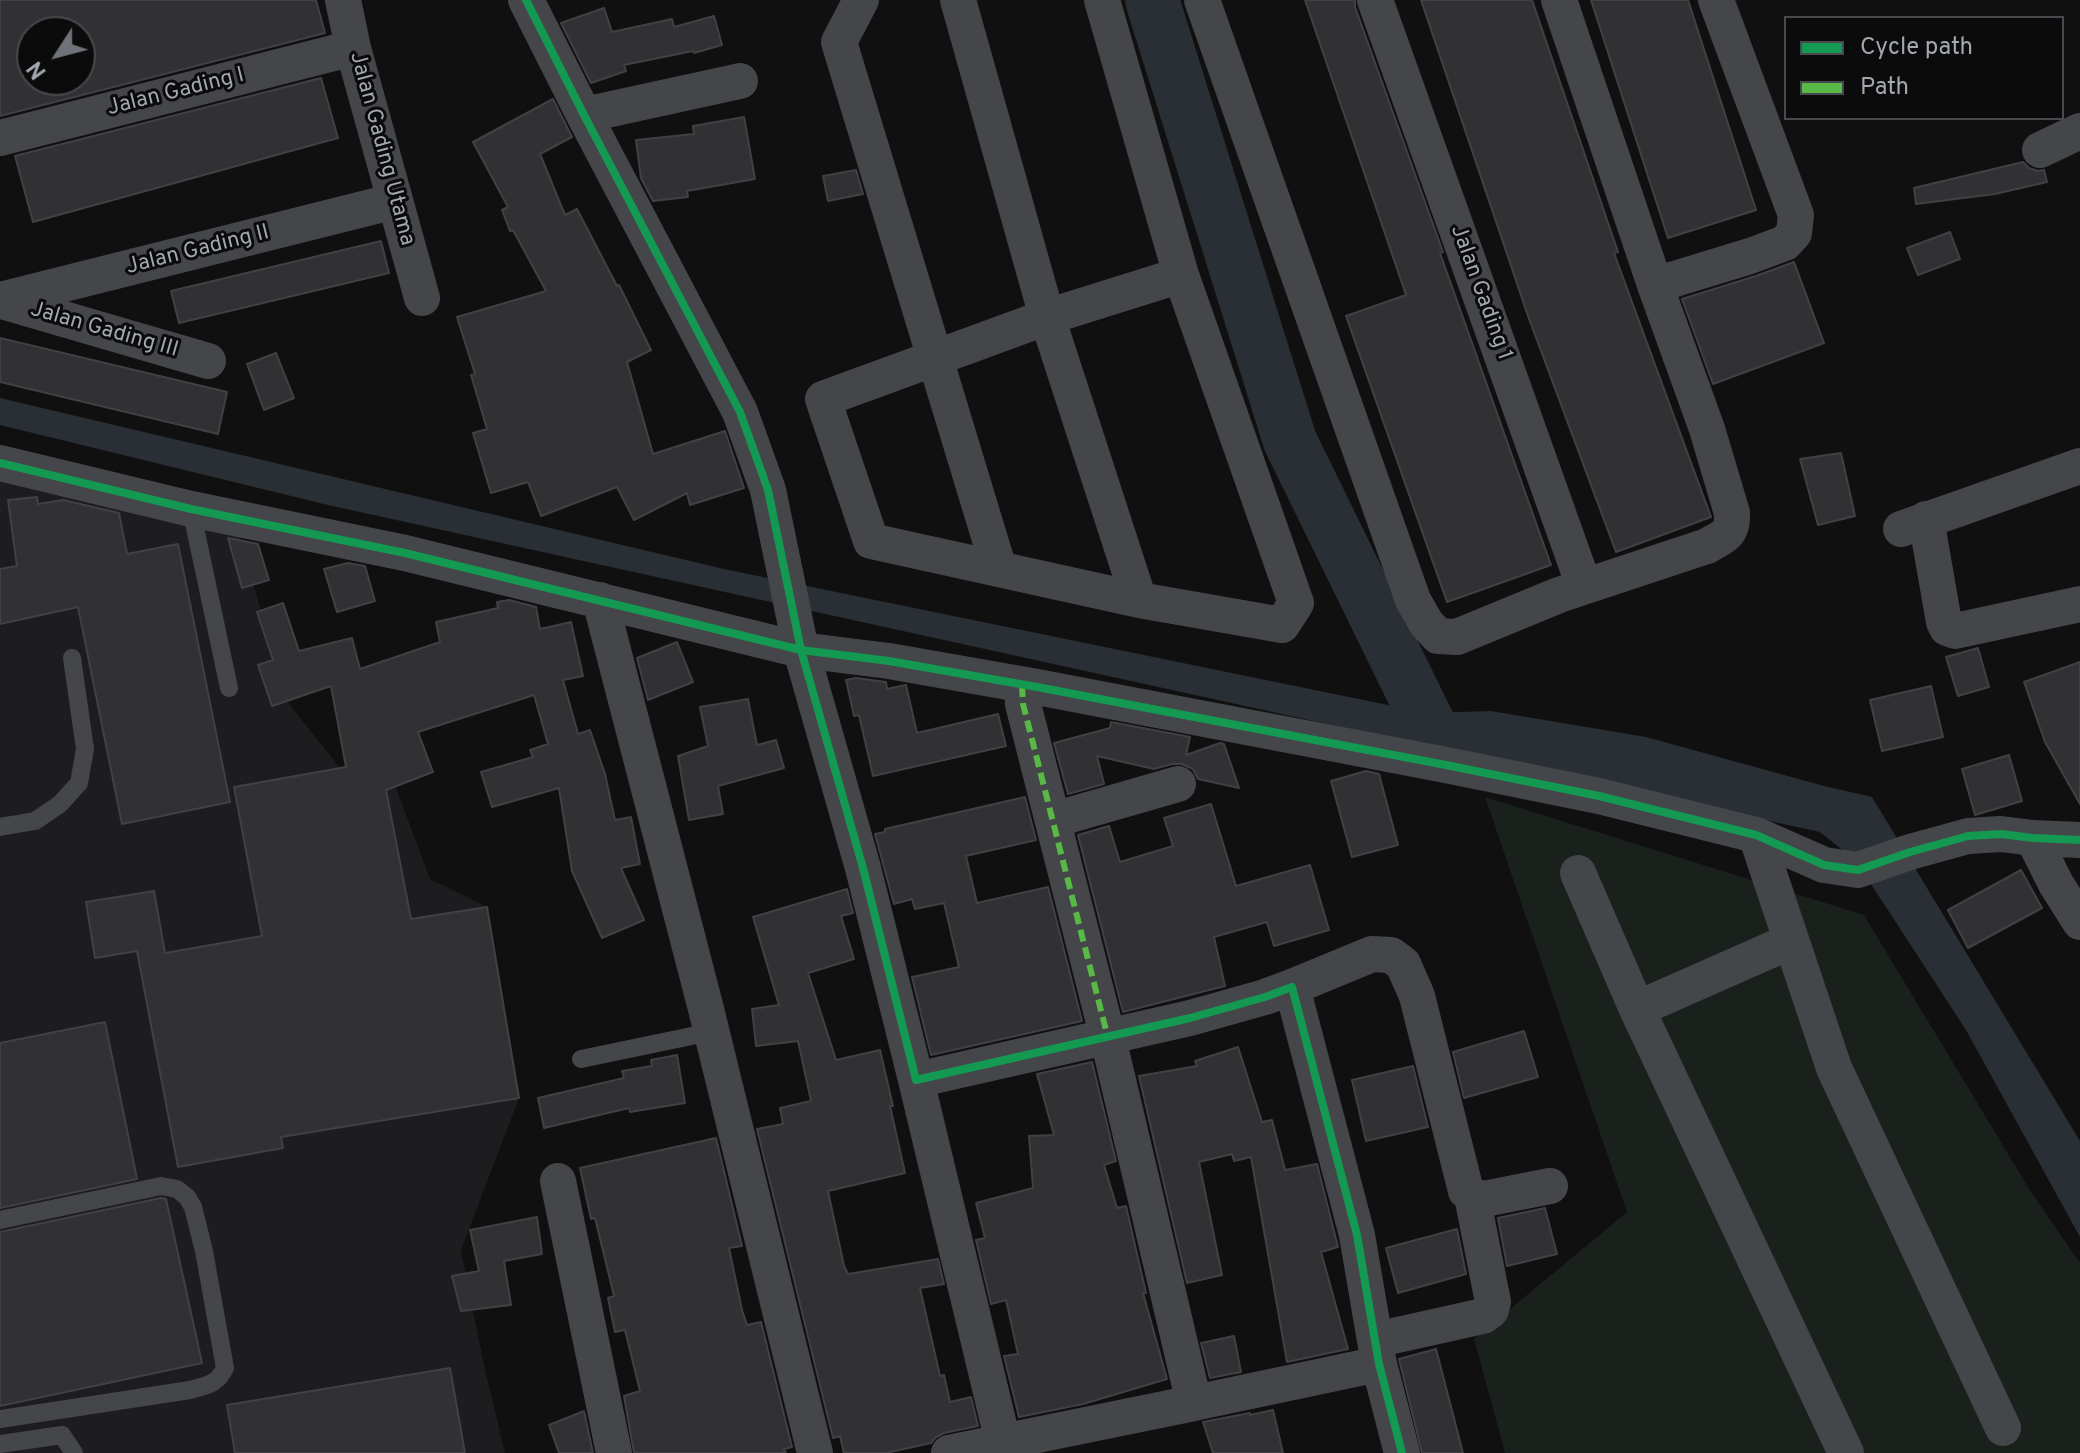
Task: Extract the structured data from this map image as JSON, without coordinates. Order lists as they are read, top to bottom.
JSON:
{
  "streets": {
    "street": [
      "Jalan Gading I",
      "Jalan Gading Utama",
      "Jalan Gading II",
      "Jalan Gading 1",
      "Jalan Gading III"
    ]
  },
  "crossings": [
    ["Jalan Gading I", "Jalan Gading Utama"],
    ["Jalan Gading Utama", "Jalan Gading II"],
    ["Jalan Gading II", "Jalan Gading III"]
  ],
  "legend": ["Cycle path", "Path"],
  "north": "bottom left"
}
